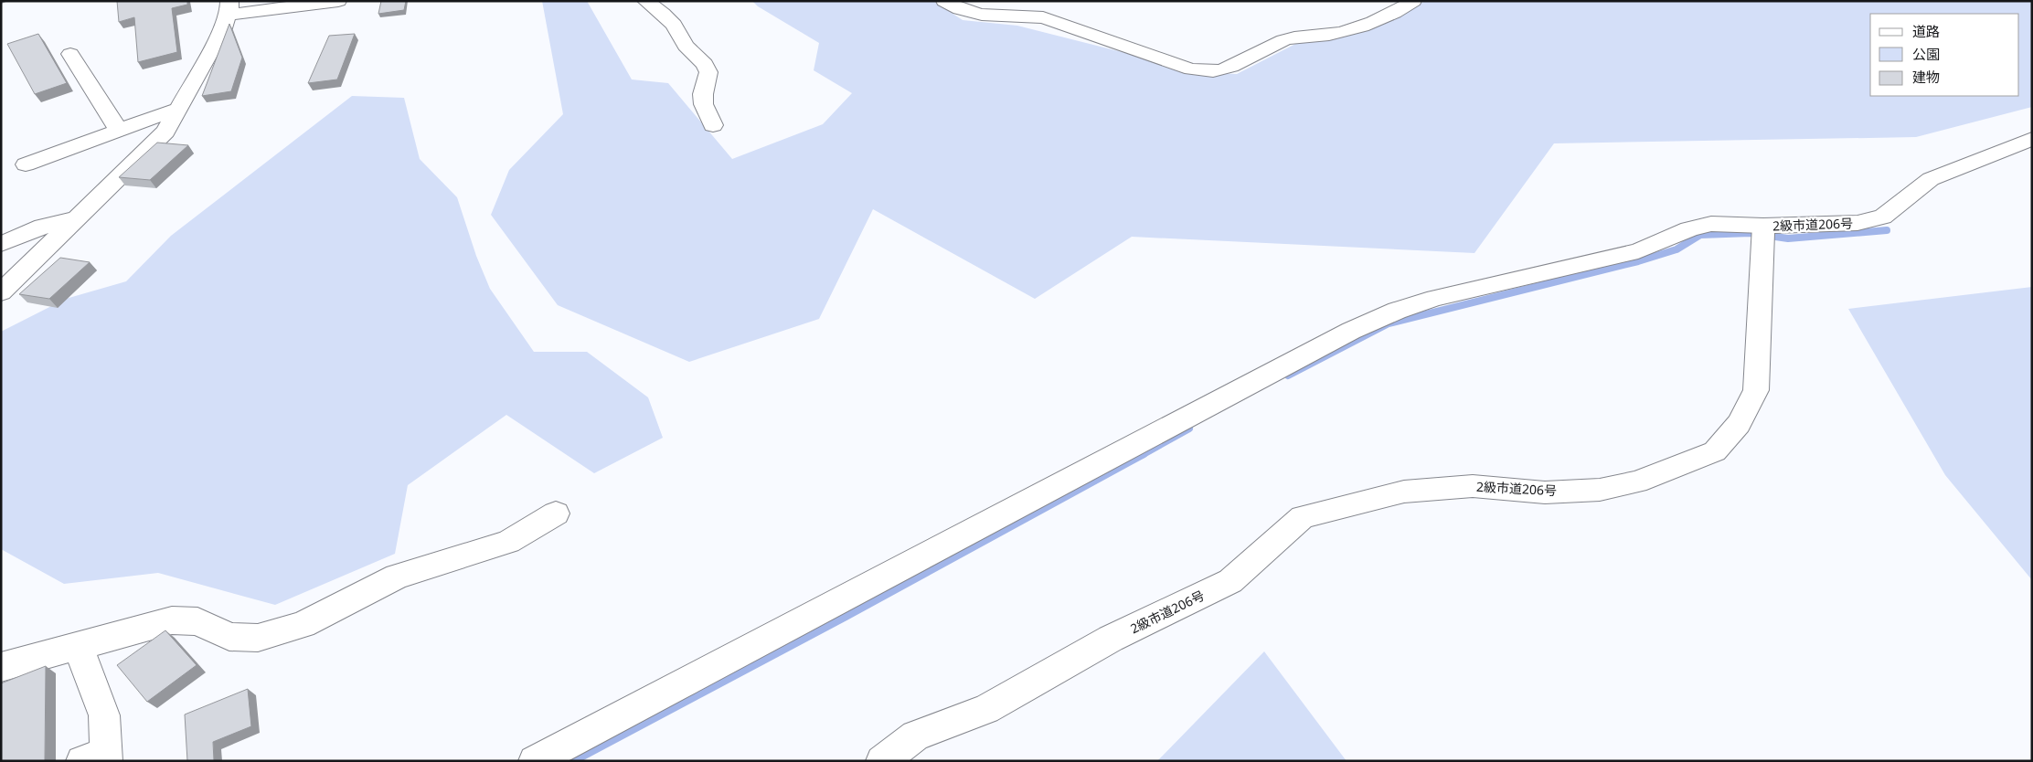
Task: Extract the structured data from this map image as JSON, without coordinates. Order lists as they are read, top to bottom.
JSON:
{
  "streets": {
    "street": ["2級市道206号"]
  },
  "legend": ["道路", "公園", "建物"]
}
